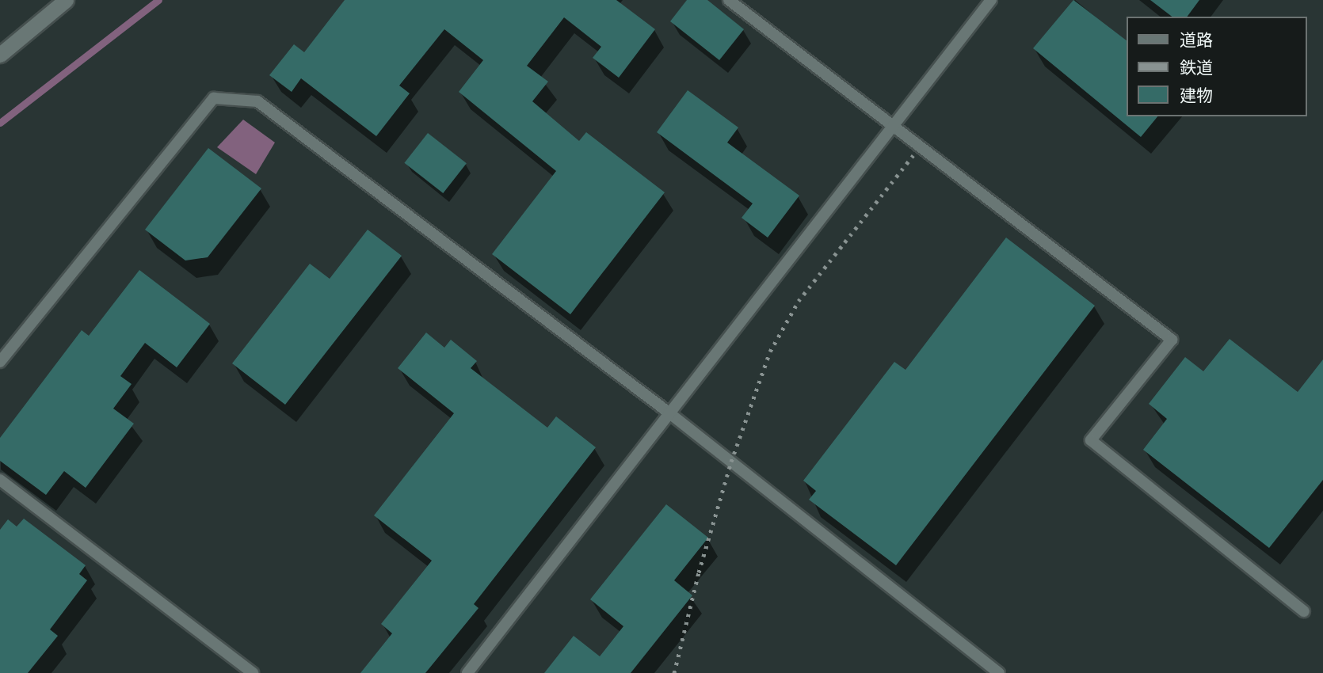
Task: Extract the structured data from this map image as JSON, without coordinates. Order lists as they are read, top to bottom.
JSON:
{
  "legend": ["道路", "鉄道", "建物"]
}
